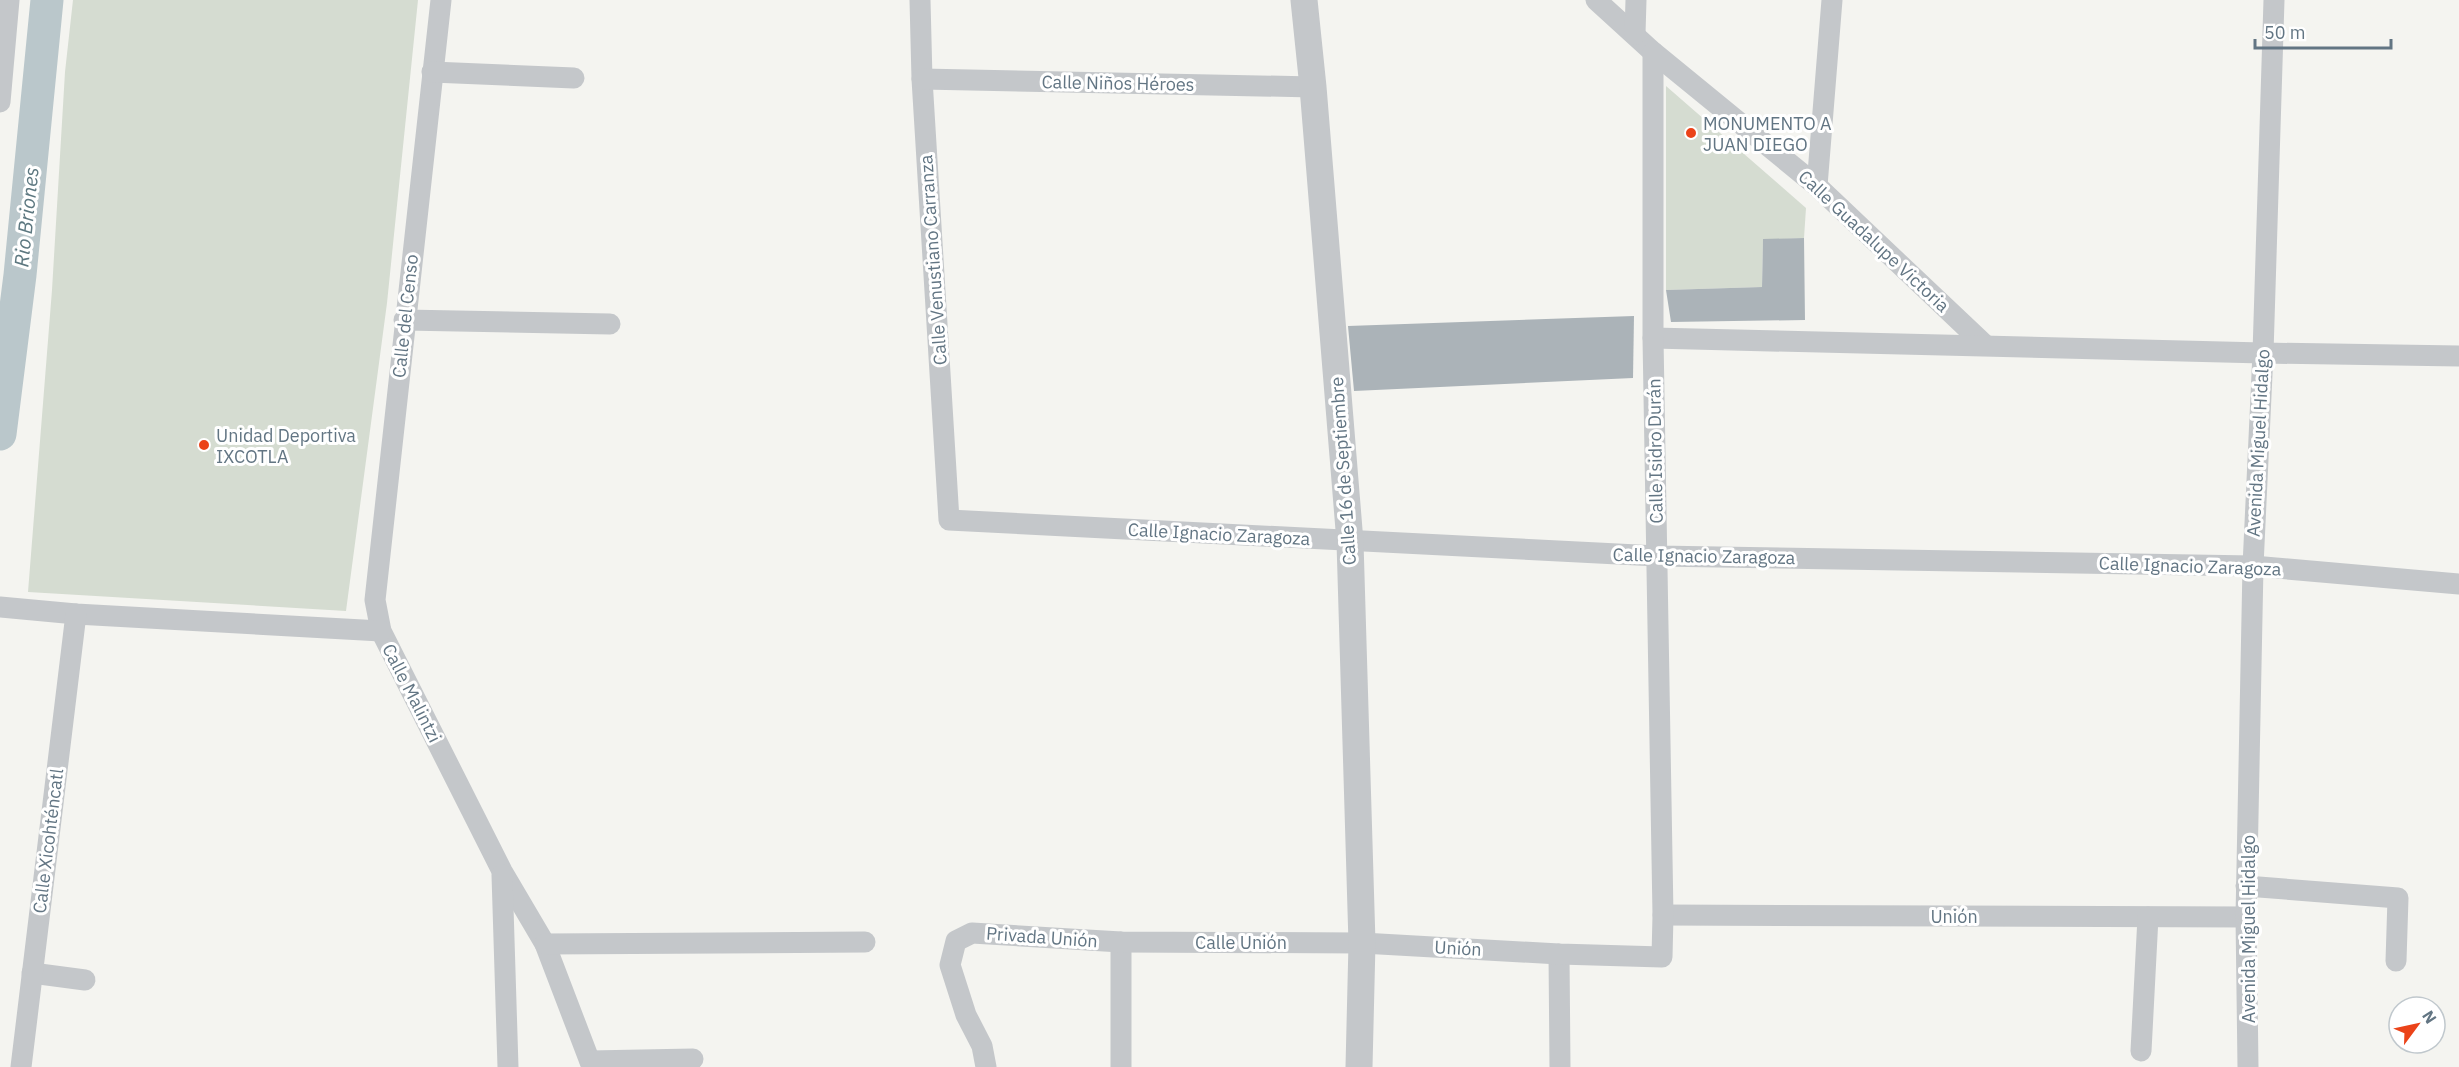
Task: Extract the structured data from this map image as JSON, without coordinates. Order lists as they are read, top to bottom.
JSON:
{
  "streets": {
    "street": [
      "Calle Niños Héroes",
      "Calle Guadalupe Victoria",
      "Calle Venustiano Carranza",
      "Calle del Censo",
      "Avenida Miguel Hidalgo",
      "Calle Isidro Durán",
      "Calle 16 de Septiembre",
      "Calle Ignacio Zaragoza",
      "Calle Malintzi",
      "Calle Xicohténcatl",
      "Unión",
      "Privada Unión",
      "Calle Unión"
    ]
  },
  "crossings": [
    ["Calle Niños Héroes", "Calle Venustiano Carranza"],
    ["Calle Niños Héroes", "Calle 16 de Septiembre"],
    ["Calle Guadalupe Victoria", "Calle Isidro Durán"],
    ["Calle Venustiano Carranza", "Calle Ignacio Zaragoza"],
    ["Calle del Censo", "Calle Malintzi"],
    ["Avenida Miguel Hidalgo", "Calle Ignacio Zaragoza"],
    ["Avenida Miguel Hidalgo", "Unión"],
    ["Calle Isidro Durán", "Calle Ignacio Zaragoza"],
    ["Calle Isidro Durán", "Unión"],
    ["Calle 16 de Septiembre", "Calle Ignacio Zaragoza"],
    ["Calle 16 de Septiembre", "Unión"],
    ["Calle 16 de Septiembre", "Calle Unión"],
    ["Calle Malintzi", "Calle Xicohténcatl"],
    ["Unión", "Calle Unión"],
    ["Privada Unión", "Calle Unión"]
  ],
  "water": ["Rio Briones"],
  "places": ["MONUMENTO A JUAN DIEGO", "Unidad Deportiva IXCOTLA"],
  "scale_bar": "50 m",
  "north": "top right"
}
